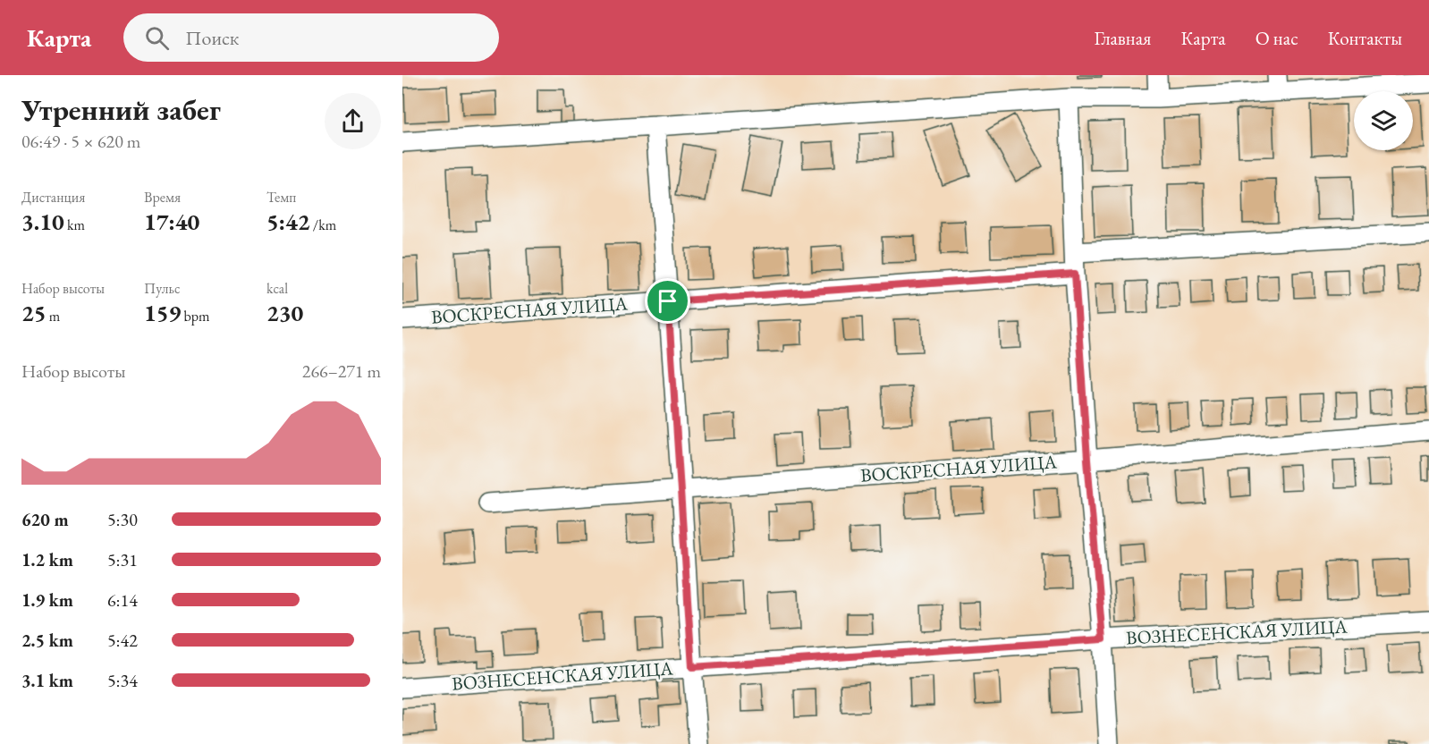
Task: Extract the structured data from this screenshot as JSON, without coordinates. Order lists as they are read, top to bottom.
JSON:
{
  "streets": {
    "street": ["ВОСКРЕСНАЯ УЛИЦА", "ВОЗНЕСЕНСКАЯ УЛИЦА"]
  },
  "page": {
    "header": "Карта",
    "search": "Поиск",
    "nav": [
      "Главная",
      "Карта",
      "О нас",
      "Контакты"
    ],
    "heading": ["Утренний забег", "06:49 · 5 × 620 m"],
    "stats": [
      ["Дистанция", "3.10 km"],
      ["Время", "17:40"],
      ["Темп", "5:42 /km"],
      ["Набор высоты", "25 m"],
      ["Пульс", "159 bpm"],
      ["kcal", "230"]
    ],
    "chart": ["Набор высоты", "266–271 m"],
    "list": [
      {
        "name": "620 m",
        "note": "5:30"
      },
      {
        "name": "1.2 km",
        "note": "5:31"
      },
      {
        "name": "1.9 km",
        "note": "6:14"
      },
      {
        "name": "2.5 km",
        "note": "5:42"
      },
      {
        "name": "3.1 km",
        "note": "5:34"
      }
    ]
  }
}
